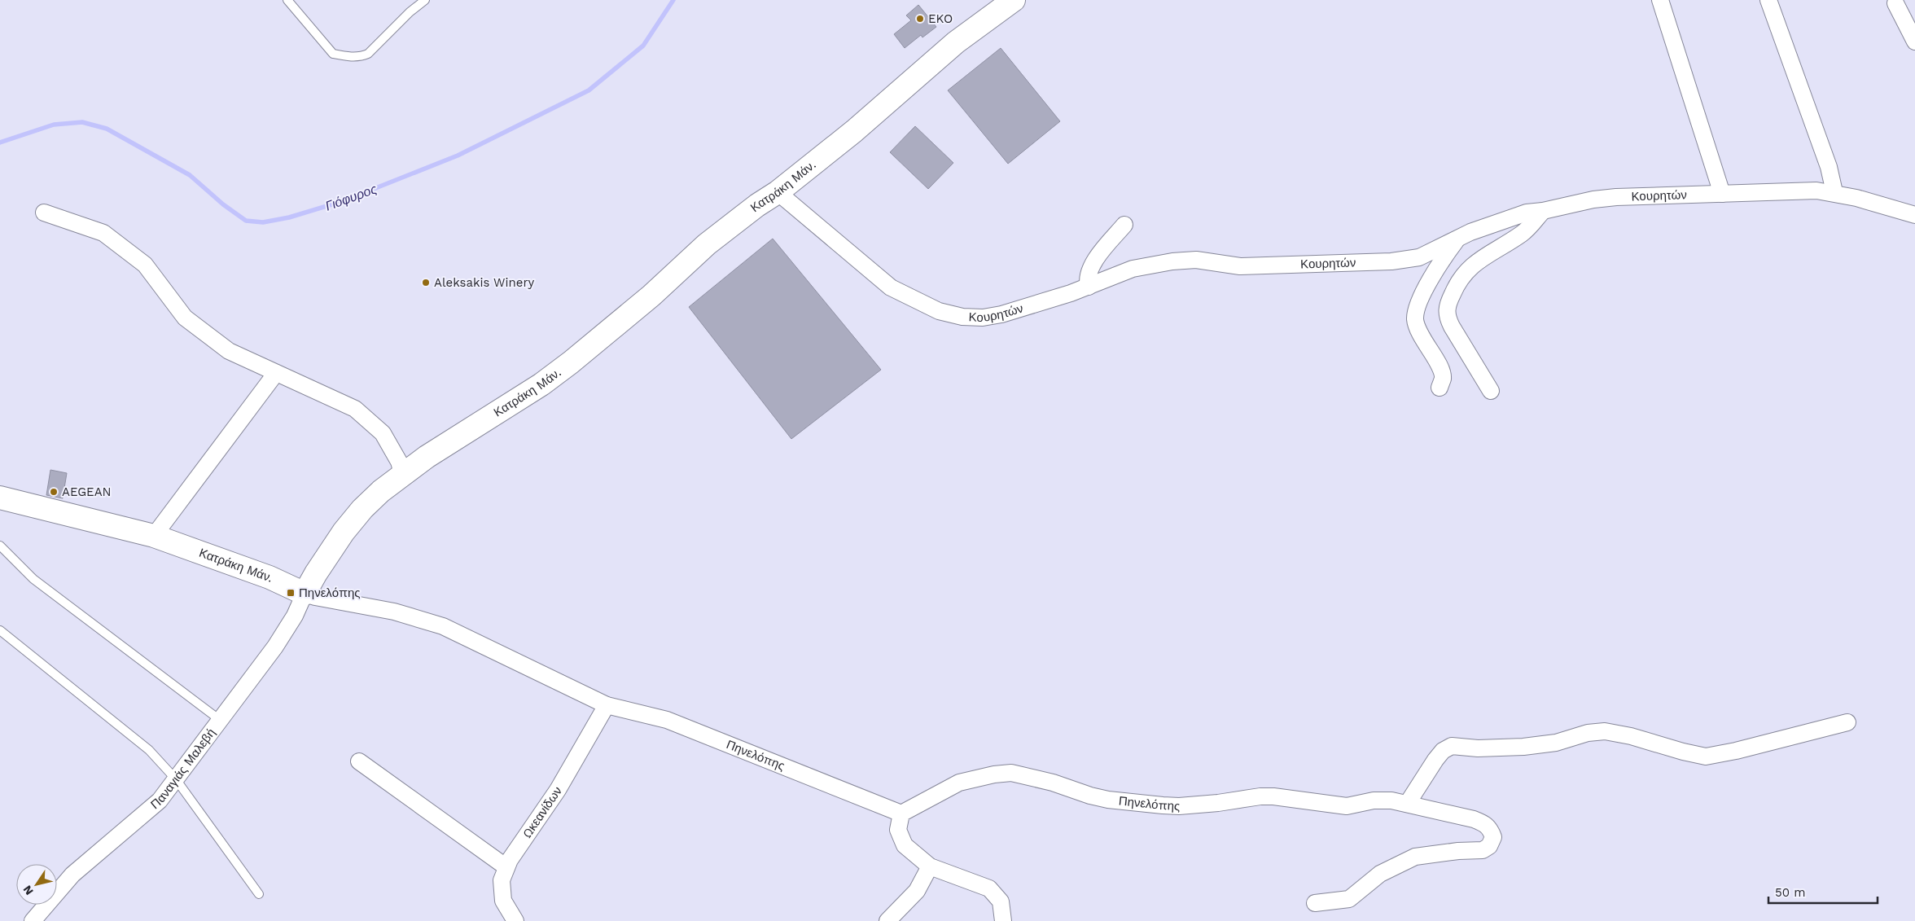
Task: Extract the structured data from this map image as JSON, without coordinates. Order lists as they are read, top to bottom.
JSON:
{
  "streets": {
    "street": [
      "Κατράκη Μάν.",
      "Κουρητών",
      "Πηνελόπης",
      "Παναγιάς Μαλεβή",
      "Ωκεανίδων"
    ]
  },
  "crossings": [
    ["Κατράκη Μάν.", "Κουρητών"],
    ["Κατράκη Μάν.", "Πηνελόπης"],
    ["Κατράκη Μάν.", "Παναγιάς Μαλεβή"],
    ["Πηνελόπης", "Παναγιάς Μαλεβή"],
    ["Πηνελόπης", "Ωκεανίδων"]
  ],
  "water": ["Γιόφυρος"],
  "places": {
    "other": ["EKO", "Aleksakis Winery", "AEGEAN"],
    "transit": ["Πηνελόπης"]
  },
  "scale_bar": "50 m",
  "north": "bottom left"
}
